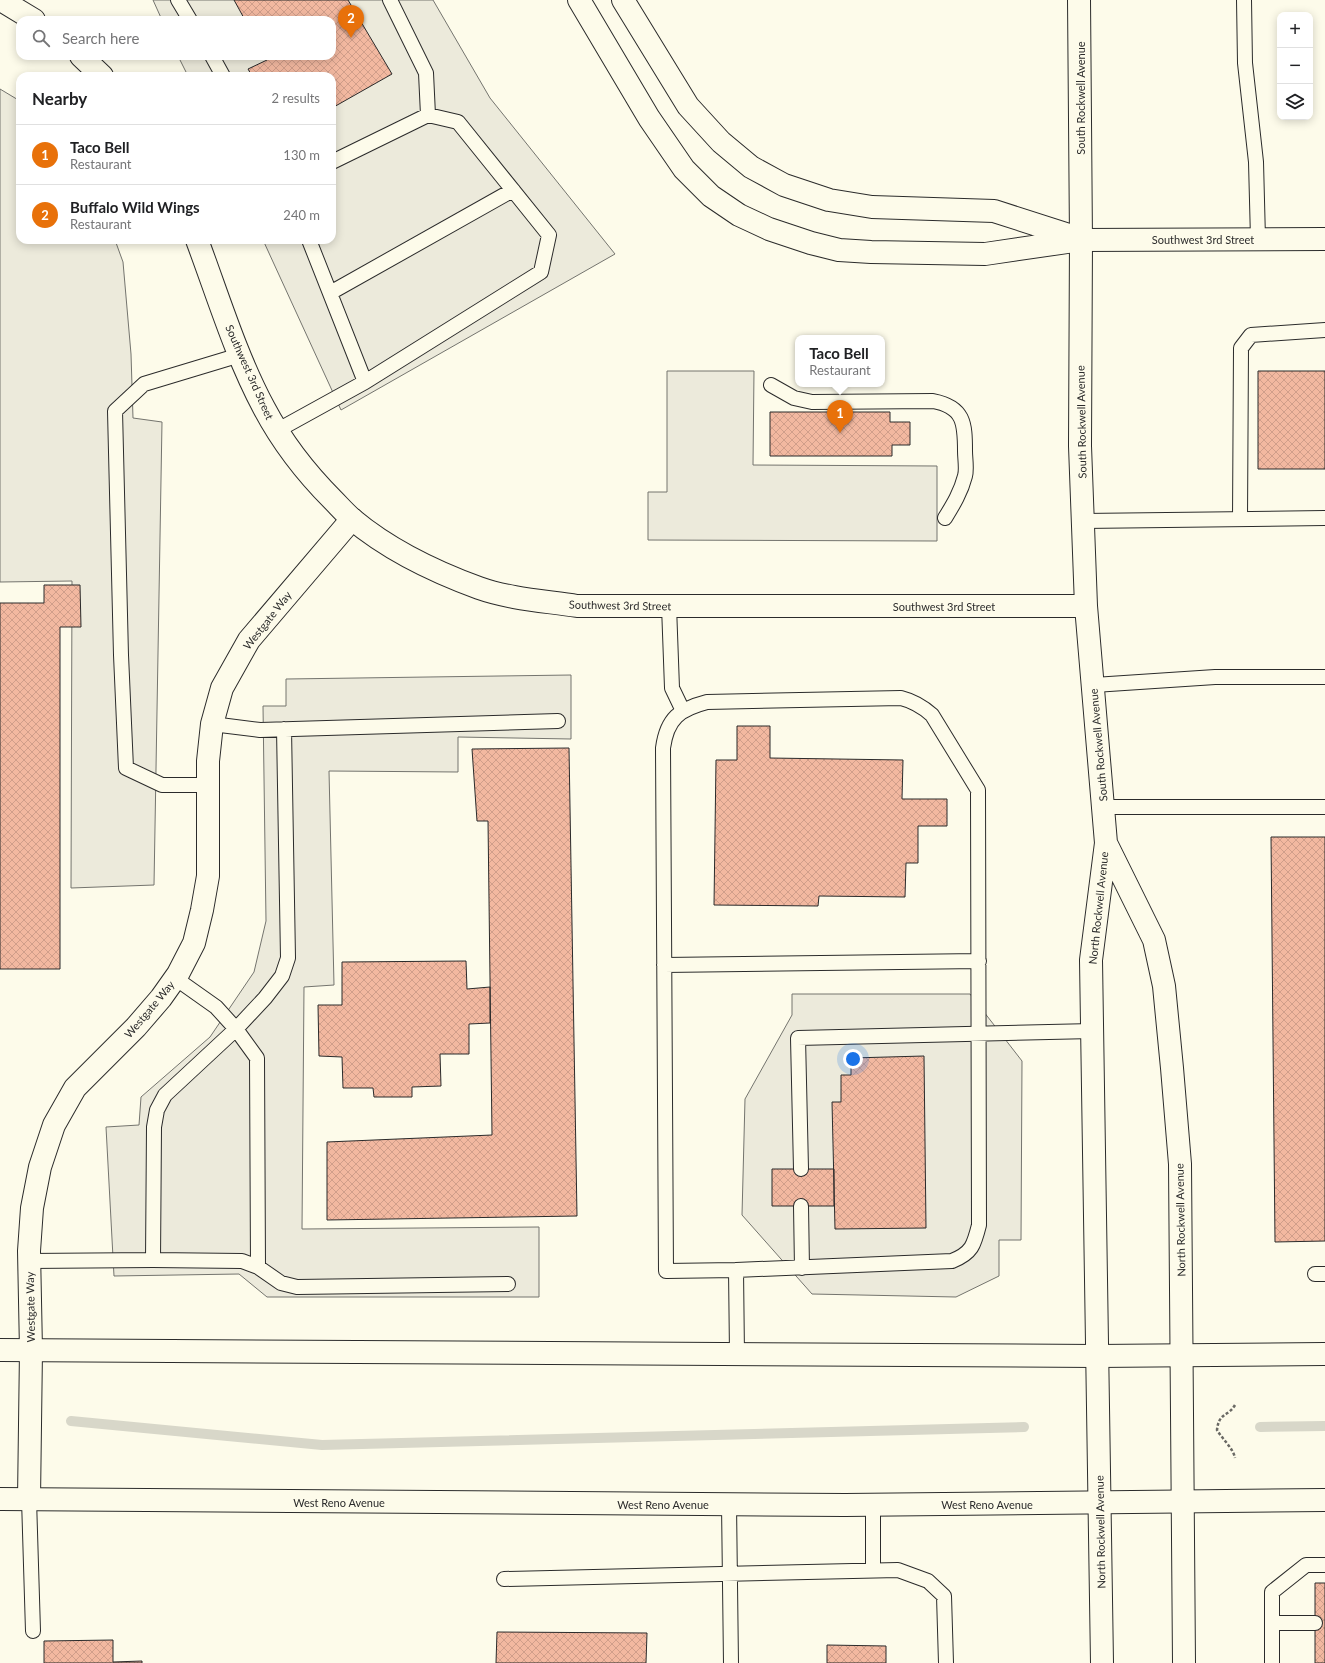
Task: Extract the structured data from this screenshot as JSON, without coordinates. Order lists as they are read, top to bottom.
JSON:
{
  "streets": {
    "main road": [
      "South Rockwell Avenue",
      "Southwest 3rd Street",
      "Westgate Way",
      "North Rockwell Avenue",
      "West Reno Avenue"
    ]
  },
  "crossings": [
    ["South Rockwell Avenue", "Southwest 3rd Street"],
    ["South Rockwell Avenue", "North Rockwell Avenue"],
    ["Southwest 3rd Street", "Westgate Way"],
    ["Westgate Way", "West Reno Avenue"],
    ["North Rockwell Avenue", "West Reno Avenue"]
  ],
  "page": {
    "pins": ["2", "1"],
    "map_buttons": ["+", "−"],
    "search": "Search here",
    "heading": ["Nearby", "2 results"],
    "list": [
      {
        "mark": "1",
        "name": "Taco Bell",
        "note": "Restaurant",
        "value": "130 m"
      },
      {
        "mark": "2",
        "name": "Buffalo Wild Wings",
        "note": "Restaurant",
        "value": "240 m"
      }
    ],
    "popup": ["Taco Bell", "Restaurant"]
  }
}
